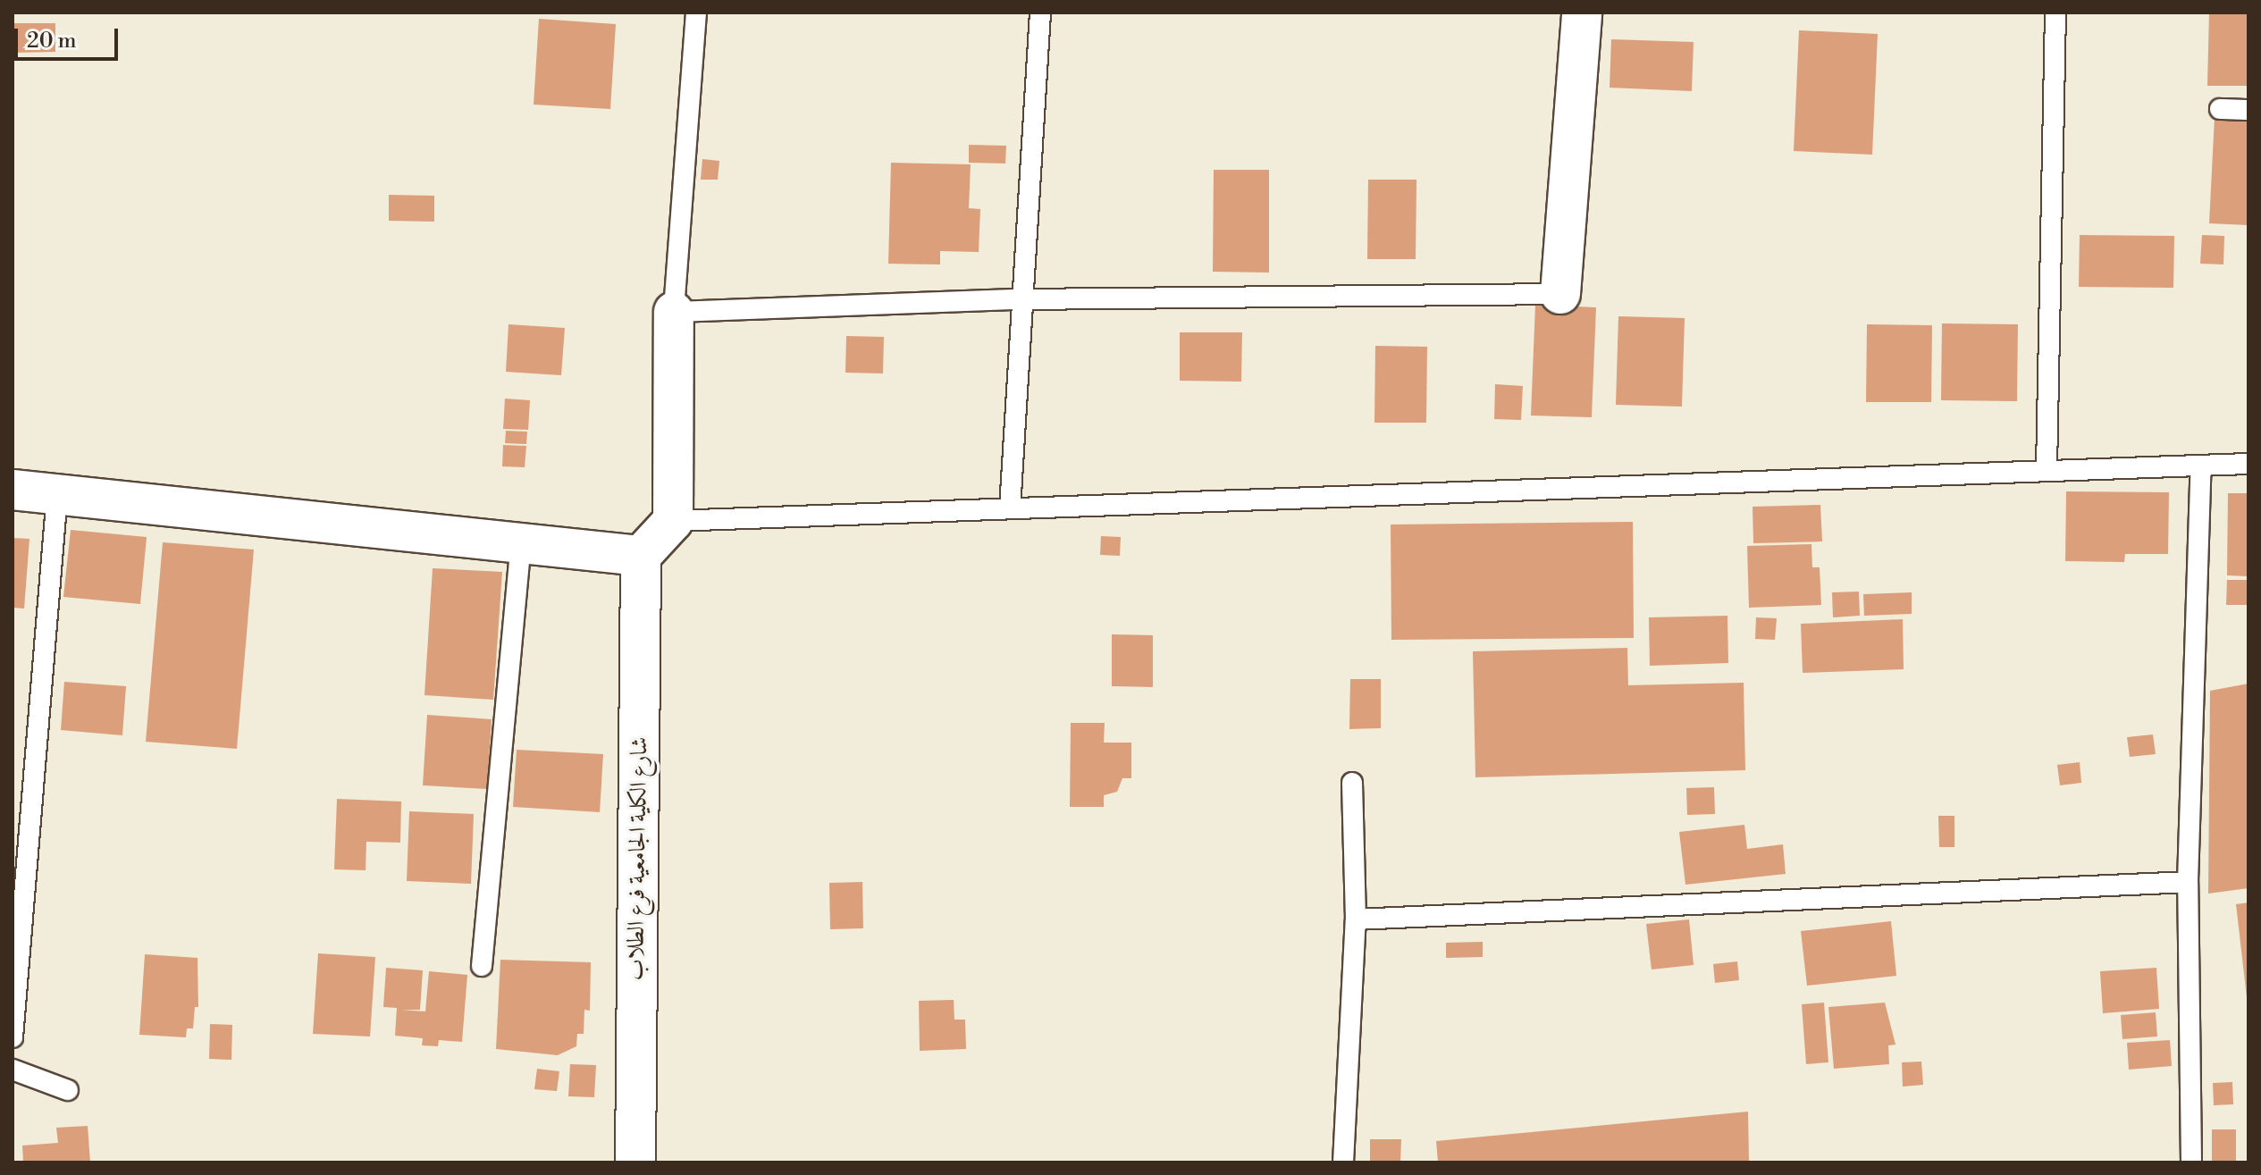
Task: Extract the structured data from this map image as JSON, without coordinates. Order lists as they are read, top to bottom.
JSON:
{
  "streets": {
    "street": ["شارع الكلية الجامعية فرع الطلاب"]
  },
  "scale_bar": "20 m"
}
